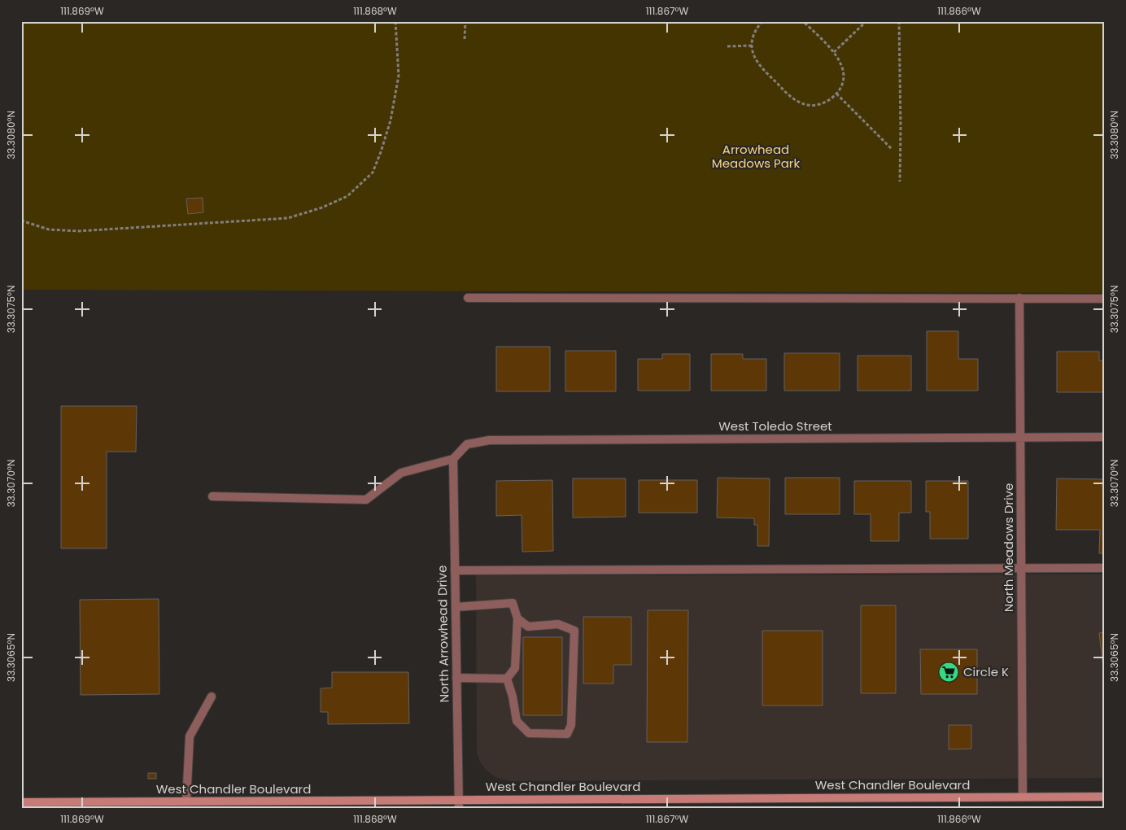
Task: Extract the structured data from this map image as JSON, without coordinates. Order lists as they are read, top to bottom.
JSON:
{
  "streets": {
    "main road": ["West Chandler Boulevard"],
    "street": ["West Toledo Street", "North Meadows Drive", "North Arrowhead Drive"]
  },
  "crossings": [
    ["West Toledo Street", "North Meadows Drive"],
    ["West Toledo Street", "North Arrowhead Drive"],
    ["North Meadows Drive", "West Chandler Boulevard"],
    ["North Arrowhead Drive", "West Chandler Boulevard"]
  ],
  "parks": ["Arrowhead Meadows Park"],
  "places": {
    "supermarket": ["Circle K"]
  },
  "coordinates": [
    "111.869°W",
    "111.868°W",
    "111.867°W",
    "111.866°W",
    "33.3080°N",
    "33.3075°N",
    "33.3070°N",
    "33.3065°N"
  ]
}
